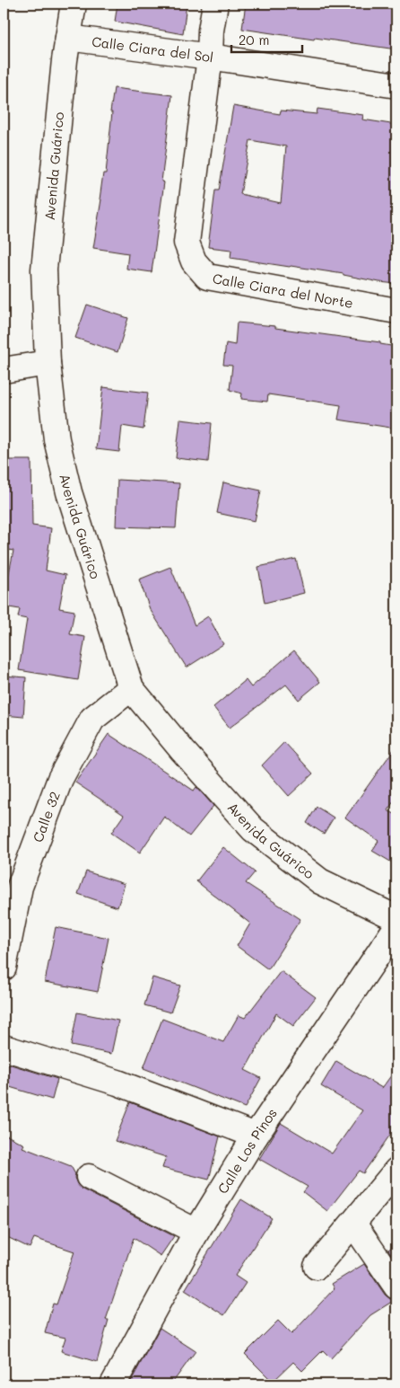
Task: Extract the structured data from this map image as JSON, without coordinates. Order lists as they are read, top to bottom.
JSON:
{
  "streets": {
    "street": [
      "Calle Ciara del Sol",
      "Avenida Guárico",
      "Calle Ciara del Norte",
      "Calle 32",
      "Calle Los Pinos"
    ]
  },
  "crossings": [
    ["Calle Ciara del Sol", "Avenida Guárico"],
    ["Calle Ciara del Sol", "Calle Ciara del Norte"],
    ["Avenida Guárico", "Calle 32"]
  ],
  "scale_bar": "20 m"
}
